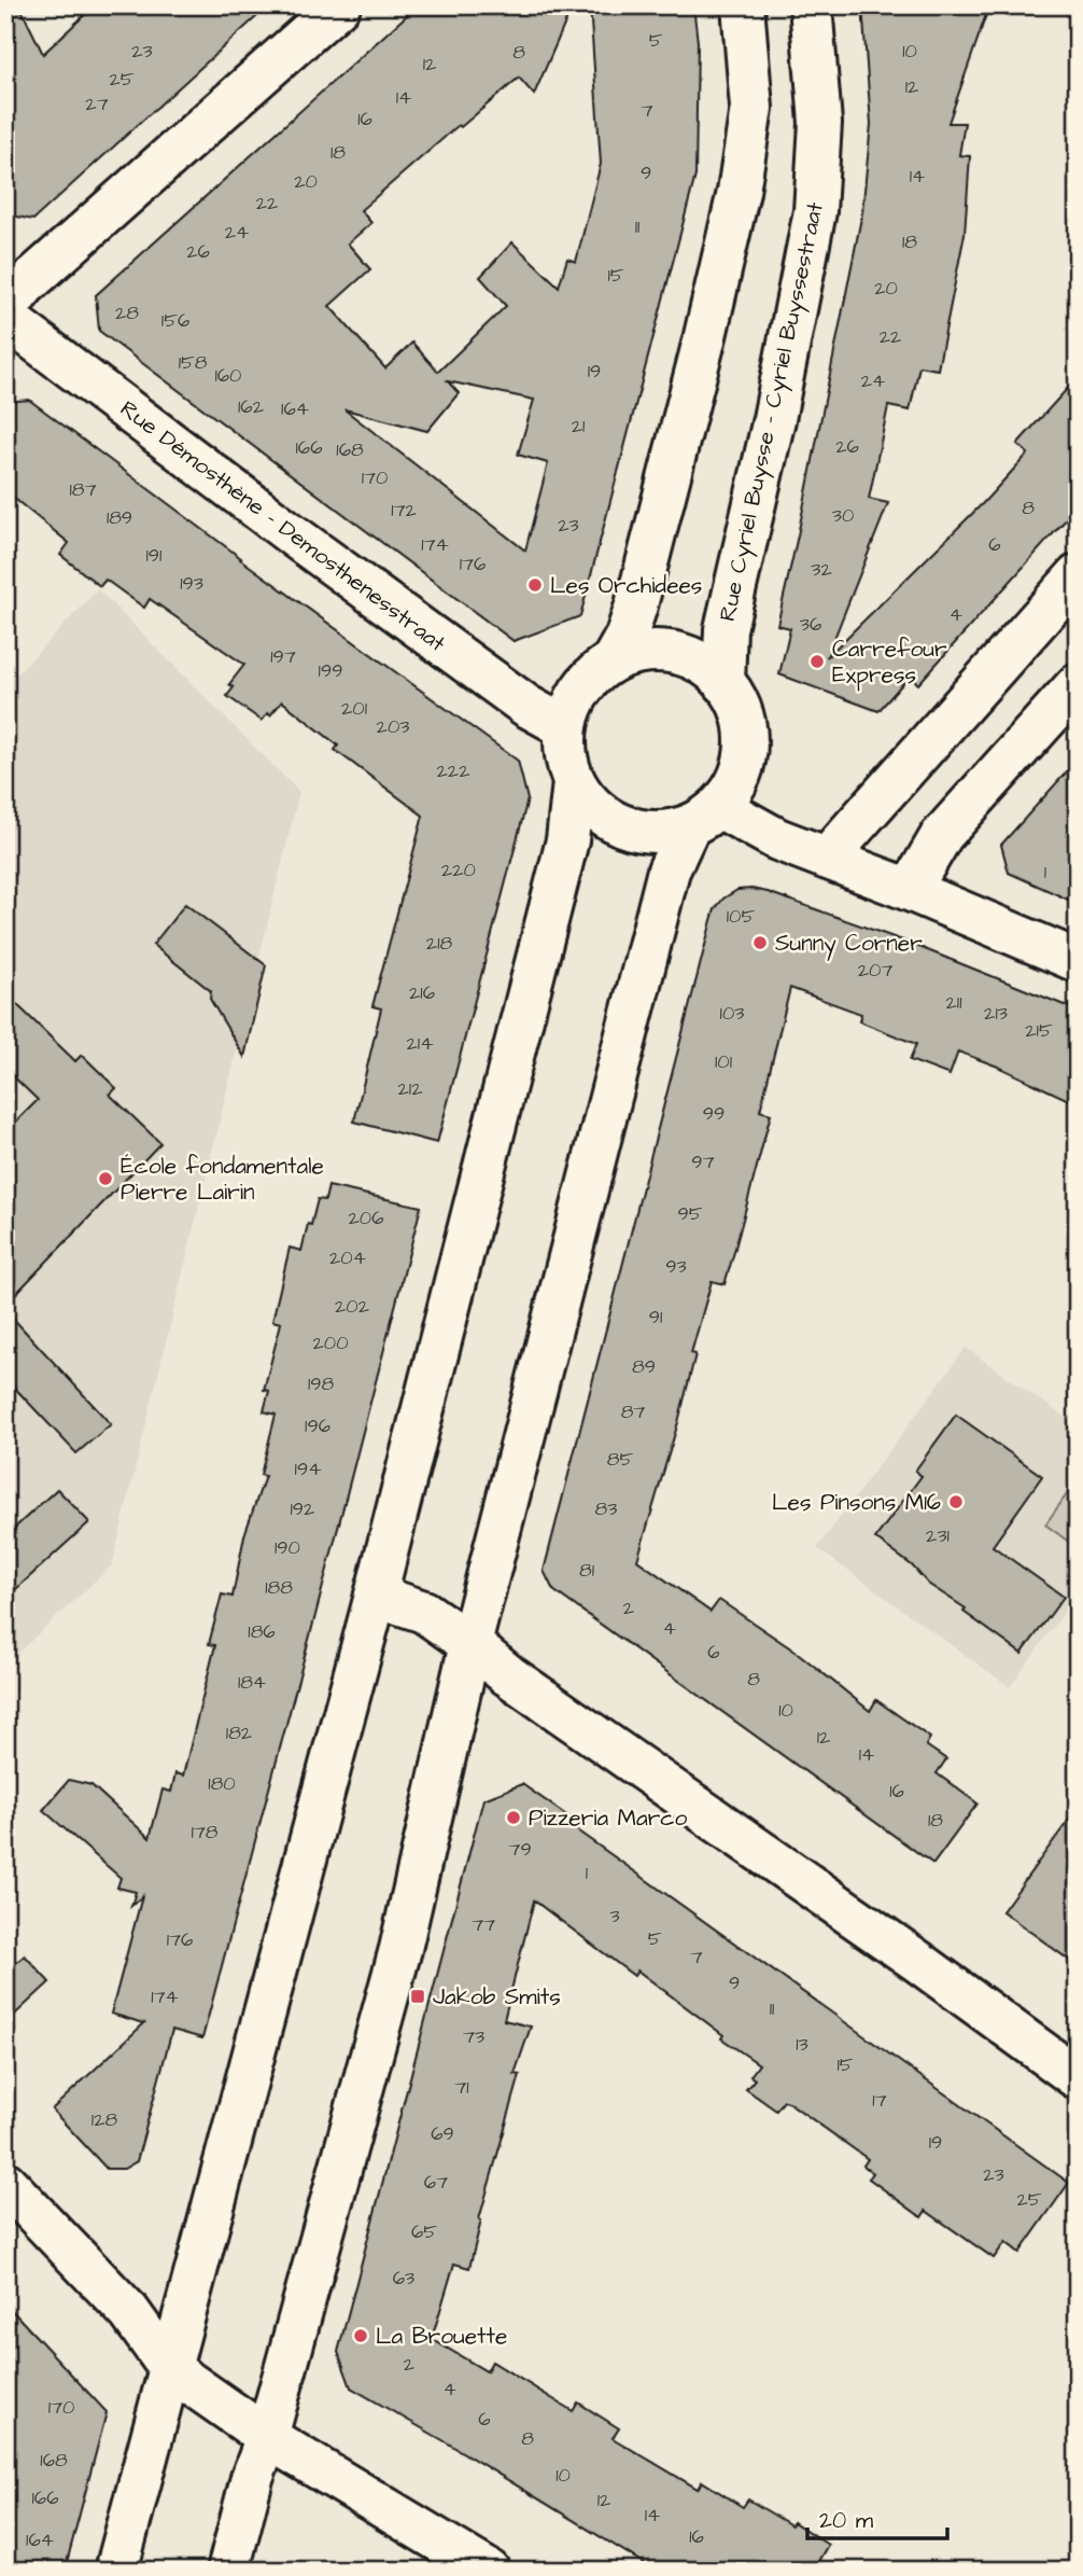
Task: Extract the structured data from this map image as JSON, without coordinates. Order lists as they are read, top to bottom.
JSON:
{
  "streets": {
    "street": ["Rue Cyriel Buysse - Cyriel Buyssestraat", "Rue Démosthène - Demosthenesstraat"]
  },
  "crossings": [
    ["Rue Cyriel Buysse - Cyriel Buyssestraat", "Rue Démosthène - Demosthenesstraat"]
  ],
  "places": {
    "other": [
      "Les Orchidees",
      "Carrefour Express",
      "Sunny Corner",
      "École fondamentale Pierre Lairin",
      "Les Pinsons M16",
      "Pizzeria Marco",
      "La Brouette"
    ],
    "transit": ["Jakob Smits"]
  },
  "house_numbers": [
    "5",
    "23",
    "10",
    "8",
    "12",
    "25",
    "12",
    "14",
    "27",
    "7",
    "16",
    "18",
    "9",
    "14",
    "20",
    "22",
    "11",
    "24",
    "18",
    "26",
    "15",
    "20",
    "28",
    "156",
    "22",
    "158",
    "19",
    "160",
    "24",
    "162",
    "164",
    "21",
    "26",
    "166",
    "168",
    "170",
    "187",
    "8",
    "172",
    "30",
    "189",
    "23",
    "174",
    "6",
    "191",
    "176",
    "32",
    "193",
    "4",
    "36",
    "197",
    "199",
    "201",
    "203",
    "222",
    "220",
    "1",
    "105",
    "218",
    "207",
    "216",
    "211",
    "103",
    "213",
    "215",
    "214",
    "101",
    "212",
    "99",
    "97",
    "95",
    "206",
    "204",
    "93",
    "202",
    "91",
    "200",
    "89",
    "198",
    "87",
    "196",
    "85",
    "194",
    "192",
    "83",
    "231",
    "190",
    "81",
    "188",
    "2",
    "4",
    "186",
    "6",
    "8",
    "184",
    "10",
    "182",
    "12",
    "14",
    "180",
    "16",
    "18",
    "178",
    "79",
    "1",
    "3",
    "77",
    "5",
    "176",
    "7",
    "9",
    "174",
    "11",
    "73",
    "13",
    "15",
    "71",
    "17",
    "128",
    "69",
    "19",
    "23",
    "67",
    "25",
    "65",
    "63",
    "2",
    "4",
    "170",
    "6",
    "8",
    "168",
    "10",
    "166",
    "12",
    "14",
    "16",
    "164"
  ],
  "scale_bar": "20 m"
}
